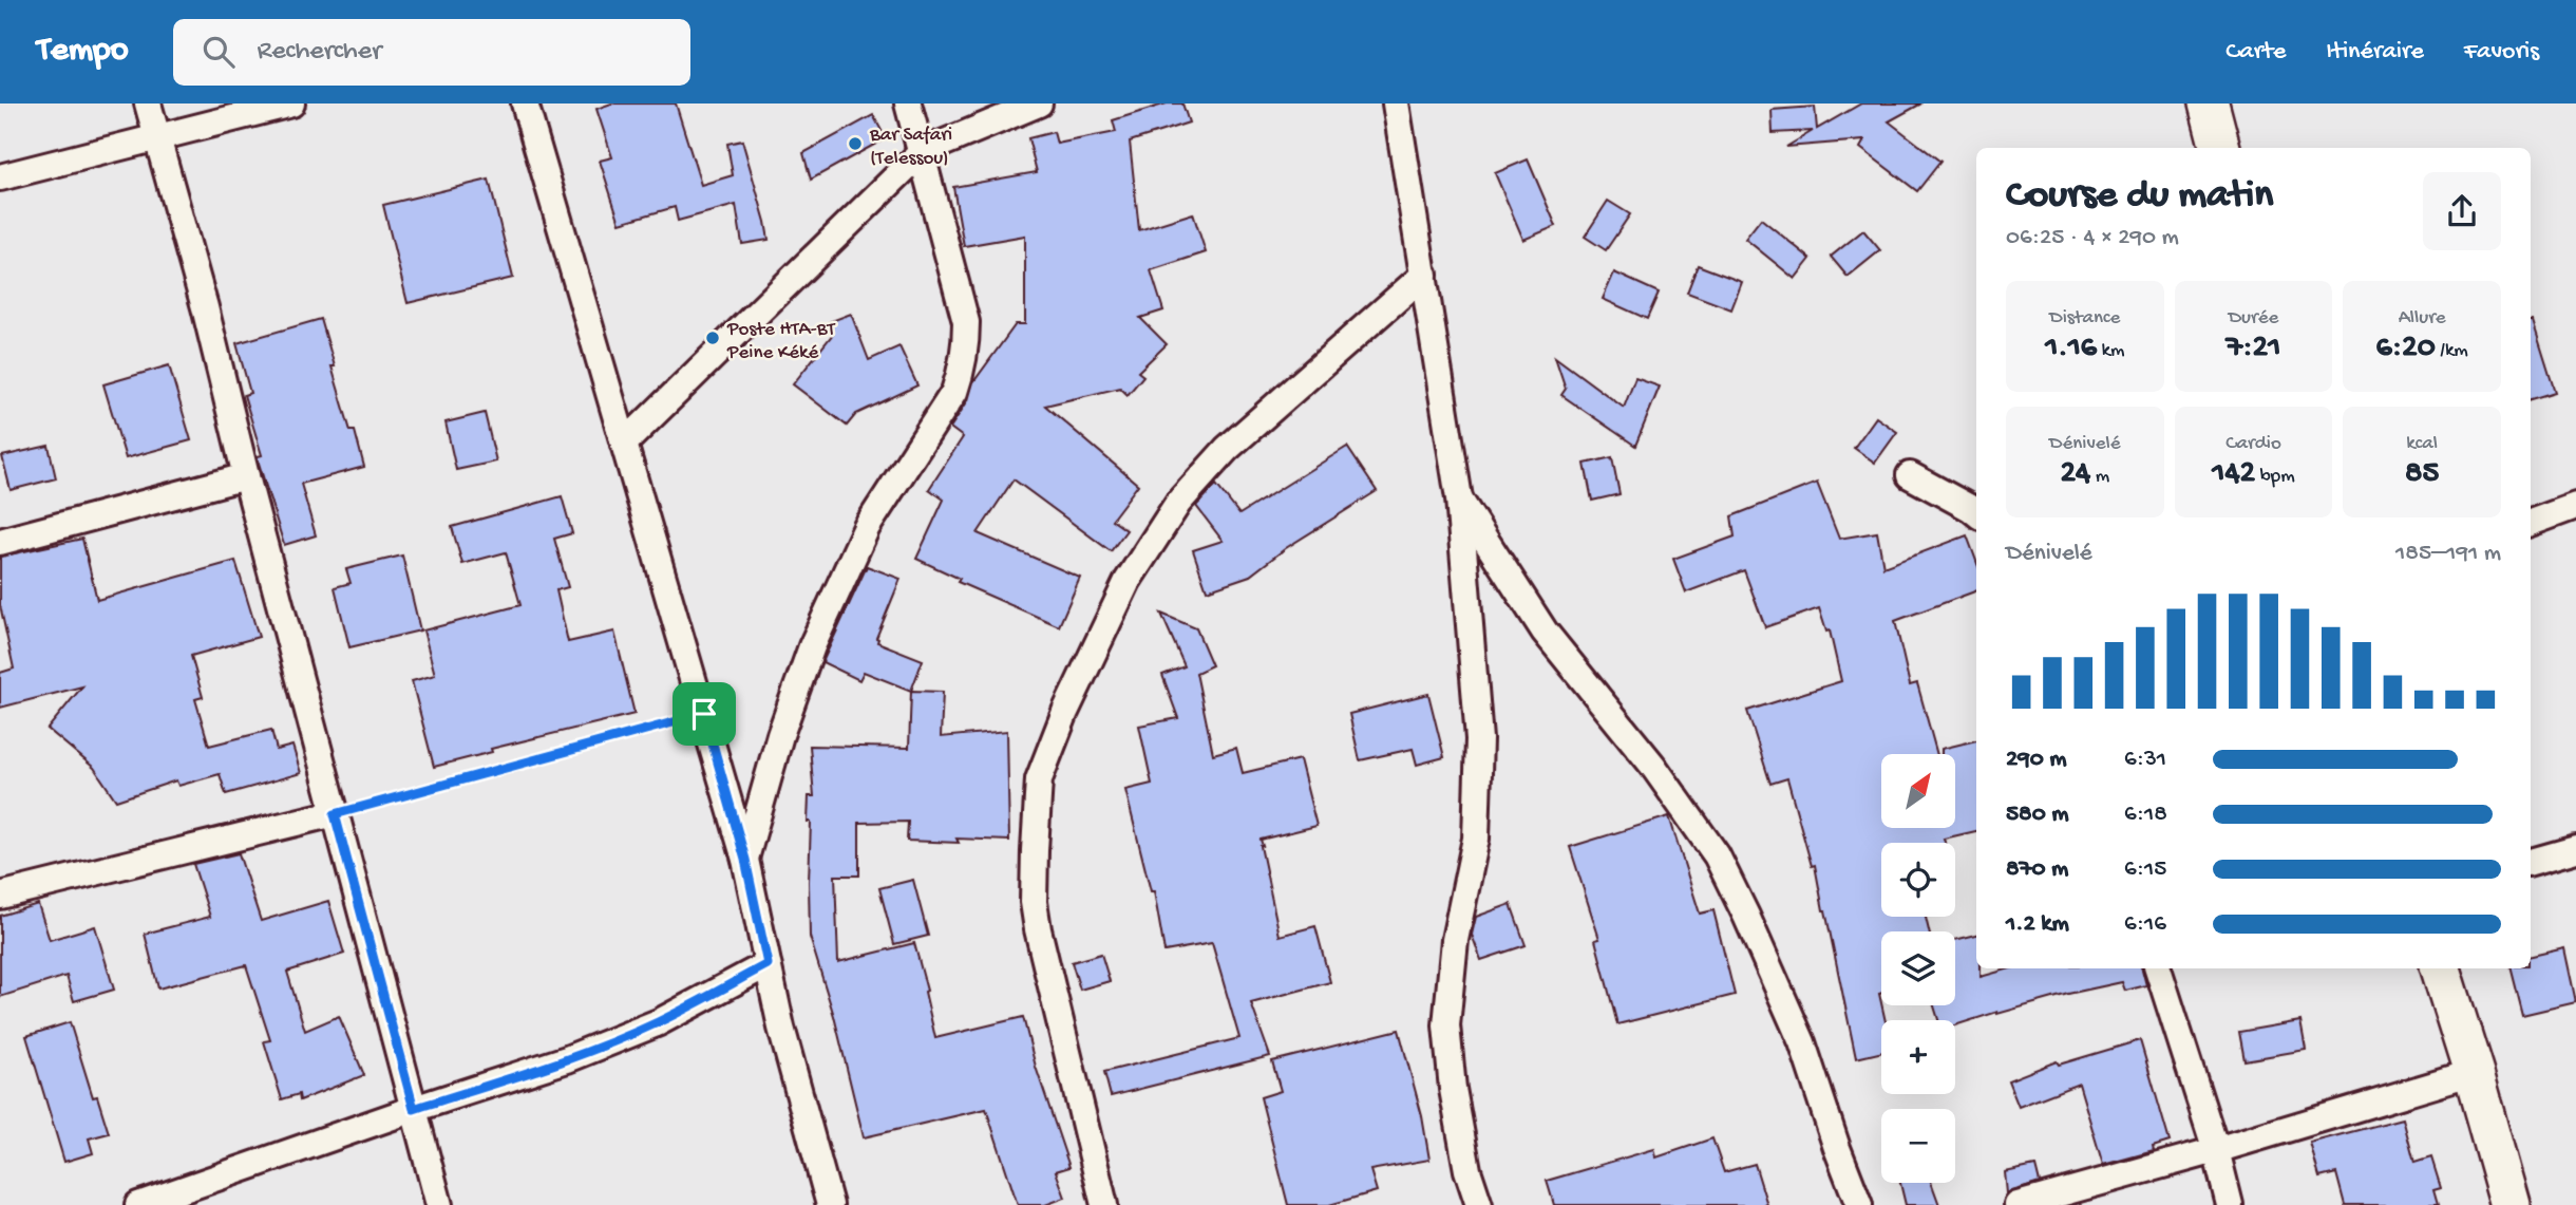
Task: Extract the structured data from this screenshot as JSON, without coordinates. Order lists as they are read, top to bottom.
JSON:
{
  "places": ["Bar Safari (Telessou)", "Poste HTA-BT Peine Kéké"],
  "north": "top right",
  "page": {
    "header": "Tempo",
    "search": "Rechercher",
    "nav": ["Carte", "Itinéraire", "Favoris"],
    "heading": ["Course du matin", "06:25 · 4 × 290 m"],
    "stats": [
      ["Distance", "1.16 km"],
      ["Durée", "7:21"],
      ["Allure", "6:20 /km"],
      ["Dénivelé", "24 m"],
      ["Cardio", "142 bpm"],
      ["kcal", "85"]
    ],
    "chart": ["Dénivelé", "185–191 m"],
    "list": [
      {
        "name": "290 m",
        "note": "6:31"
      },
      {
        "name": "580 m",
        "note": "6:18"
      },
      {
        "name": "870 m",
        "note": "6:15"
      },
      {
        "name": "1.2 km",
        "note": "6:16"
      }
    ],
    "map_buttons": ["+", "−"]
  }
}
